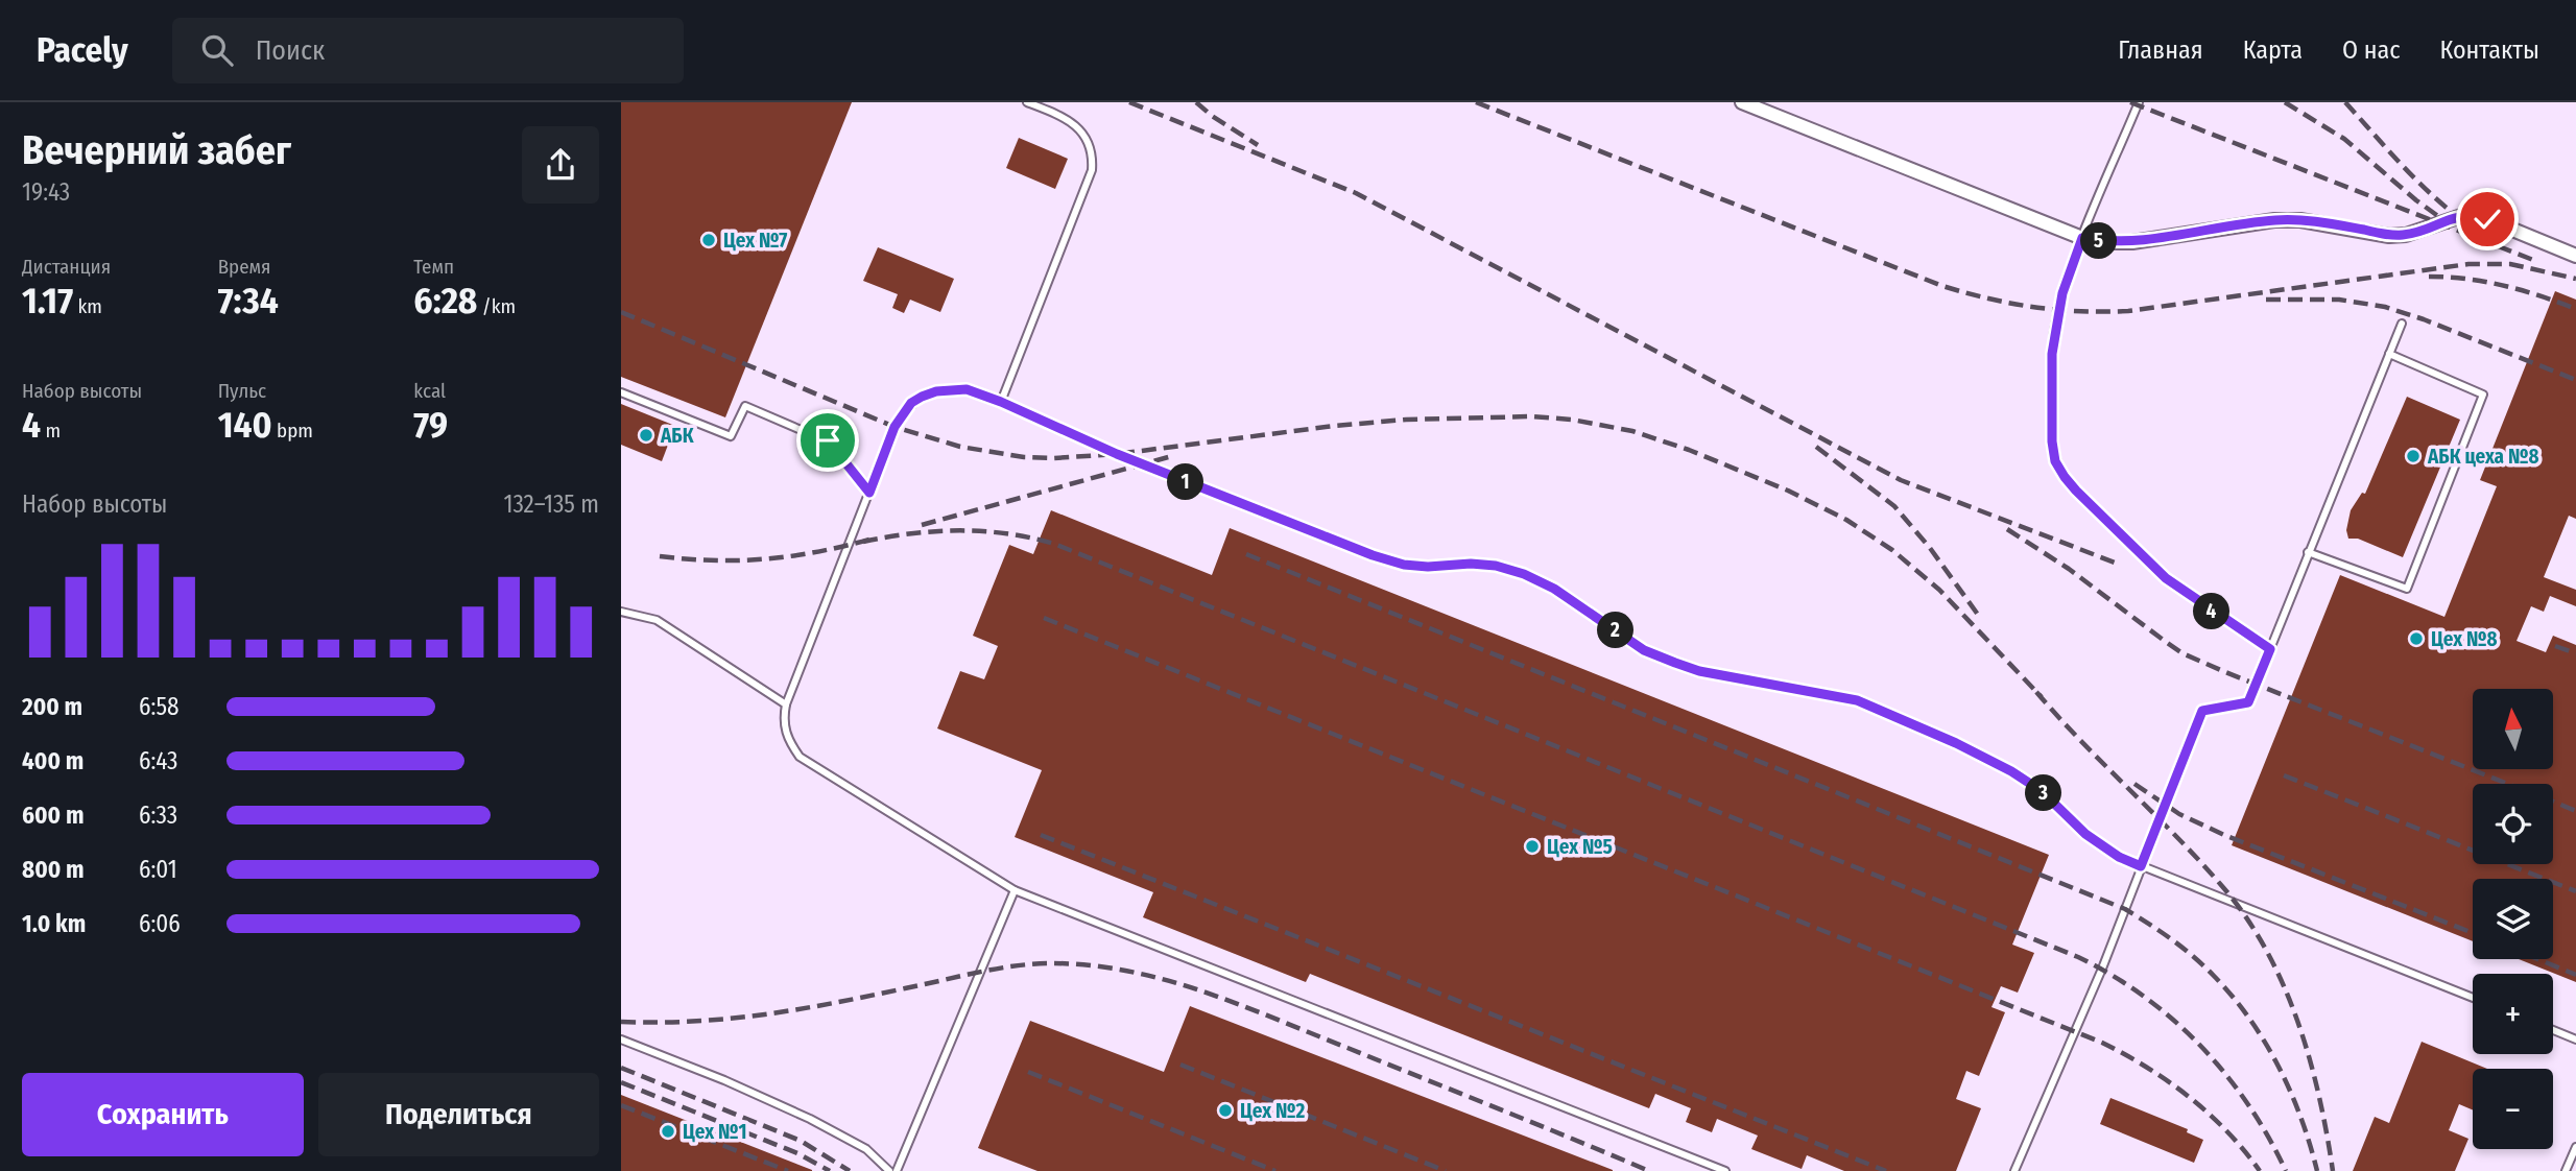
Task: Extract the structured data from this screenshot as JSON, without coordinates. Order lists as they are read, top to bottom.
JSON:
{
  "places": [
    "Цех №7",
    "АБК",
    "АБК цеха №8",
    "Цех №8",
    "Цех №5",
    "Цех №2",
    "Цех №1"
  ],
  "north": "top",
  "page": {
    "header": "Pacely",
    "search": "Поиск",
    "nav": [
      "Главная",
      "Карта",
      "О нас",
      "Контакты"
    ],
    "heading": ["Вечерний забег", "19:43"],
    "pins": [
      "5",
      "1",
      "4",
      "2",
      "3"
    ],
    "stats": [
      ["Дистанция", "1.17 km"],
      ["Время", "7:34"],
      ["Темп", "6:28 /km"],
      ["Набор высоты", "4 m"],
      ["Пульс", "140 bpm"],
      ["kcal", "79"]
    ],
    "chart": ["Набор высоты", "132–135 m"],
    "list": [
      {
        "name": "200 m",
        "note": "6:58"
      },
      {
        "name": "400 m",
        "note": "6:43"
      },
      {
        "name": "600 m",
        "note": "6:33"
      },
      {
        "name": "800 m",
        "note": "6:01"
      },
      {
        "name": "1.0 km",
        "note": "6:06"
      }
    ],
    "map_buttons": ["+", "−"],
    "buttons": ["Сохранить", "Поделиться"]
  }
}
